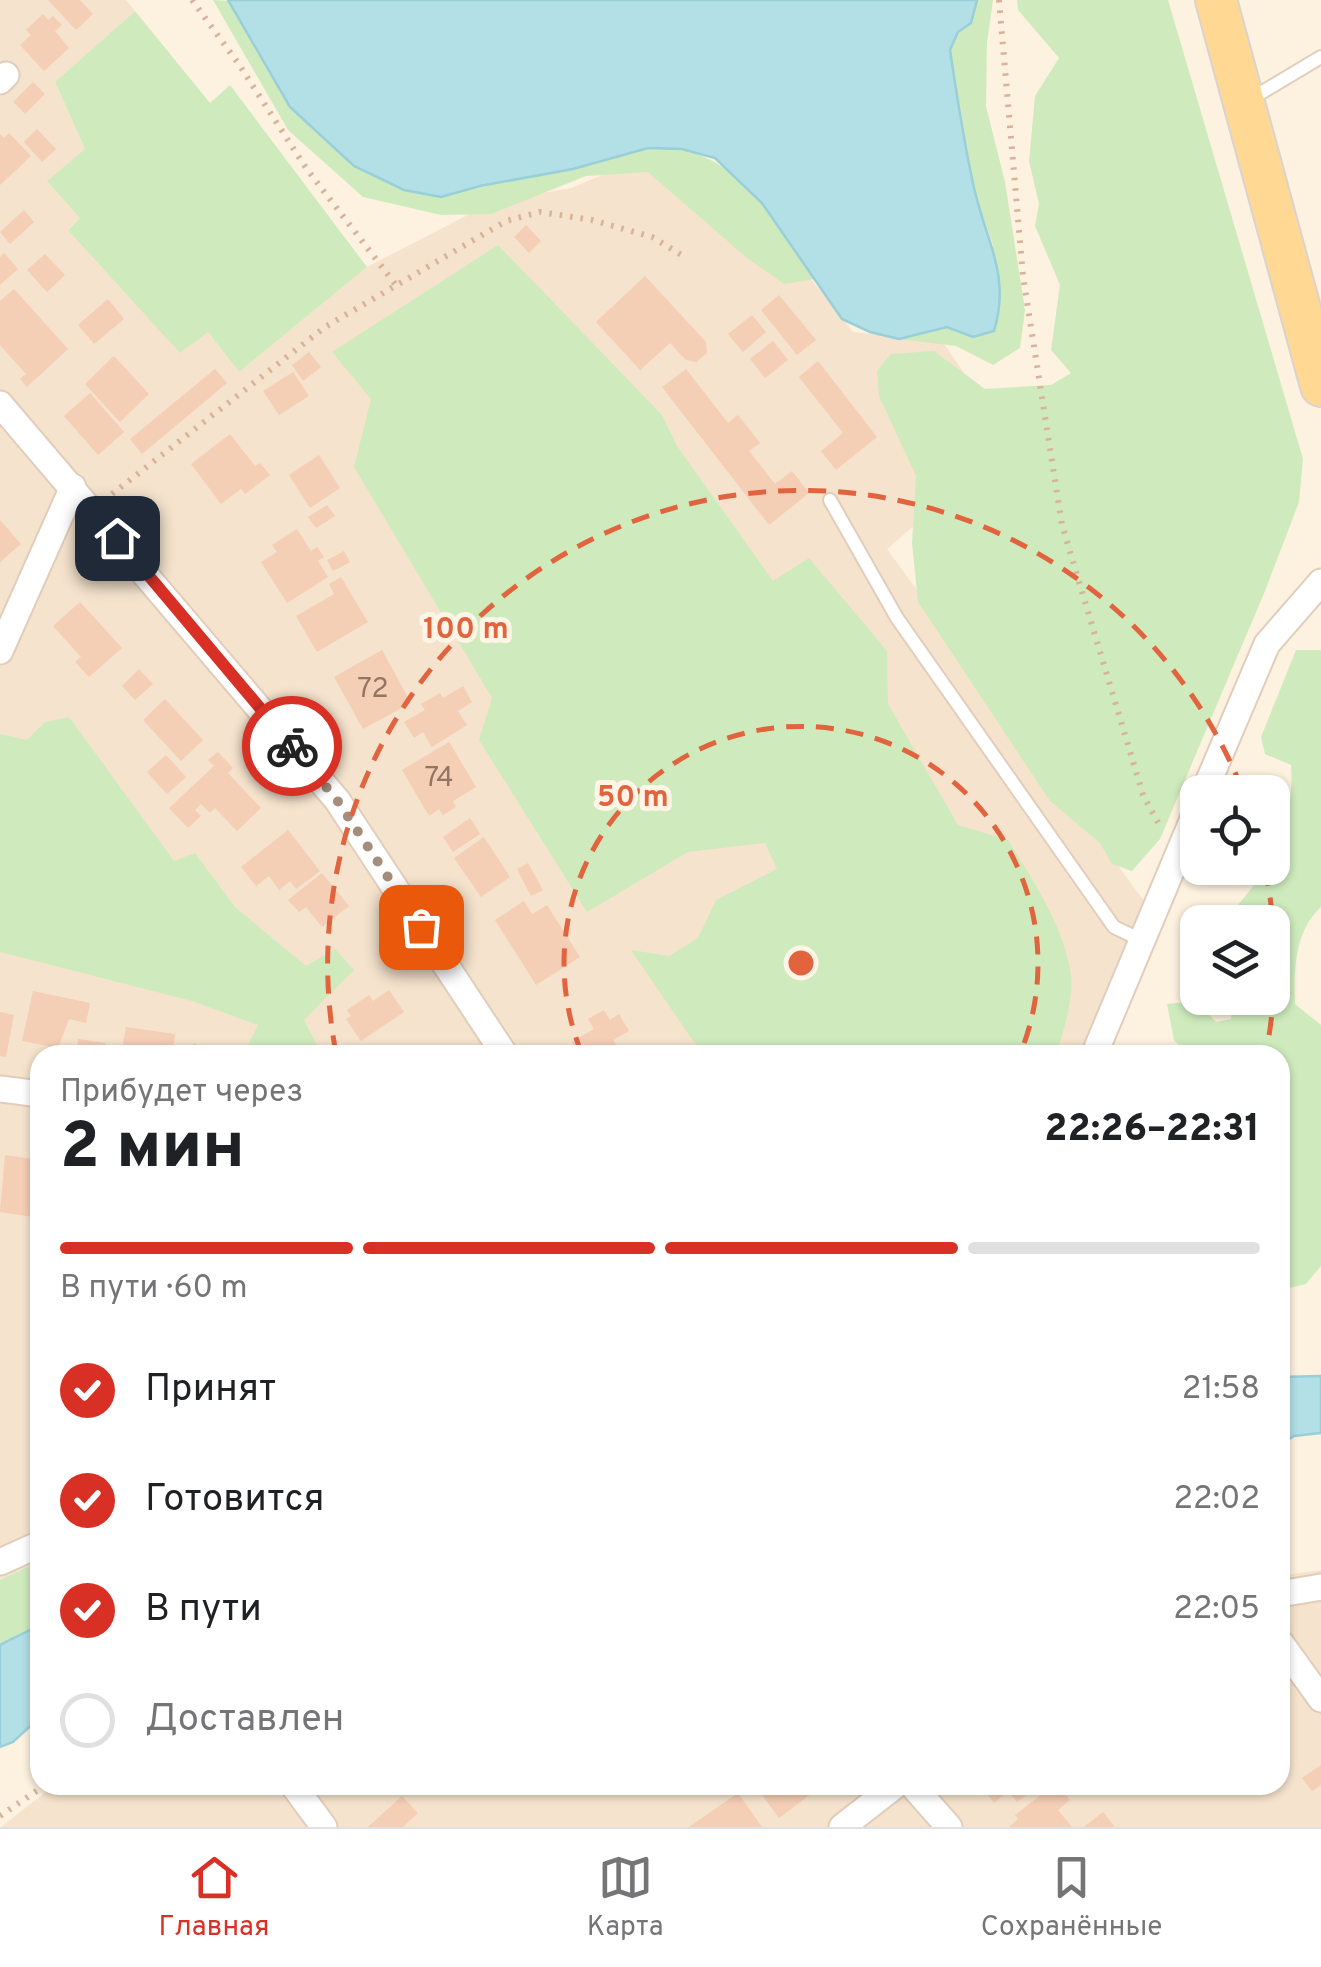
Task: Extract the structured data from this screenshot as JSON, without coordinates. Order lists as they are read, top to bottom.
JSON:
{
  "house_numbers": ["72", "74"],
  "page": {
    "heading": ["2 мин", "Прибудет через", "22:26–22:31"],
    "bar": "В пути · 60 m",
    "list": [
      ["Принят", "21:58"],
      ["Готовится", "22:02"],
      ["В пути", "22:05"],
      "Доставлен"
    ],
    "tabs": ["Главная", "Карта", "Сохранённые"]
  },
  "rings": ["100 m", "50 m"]
}
